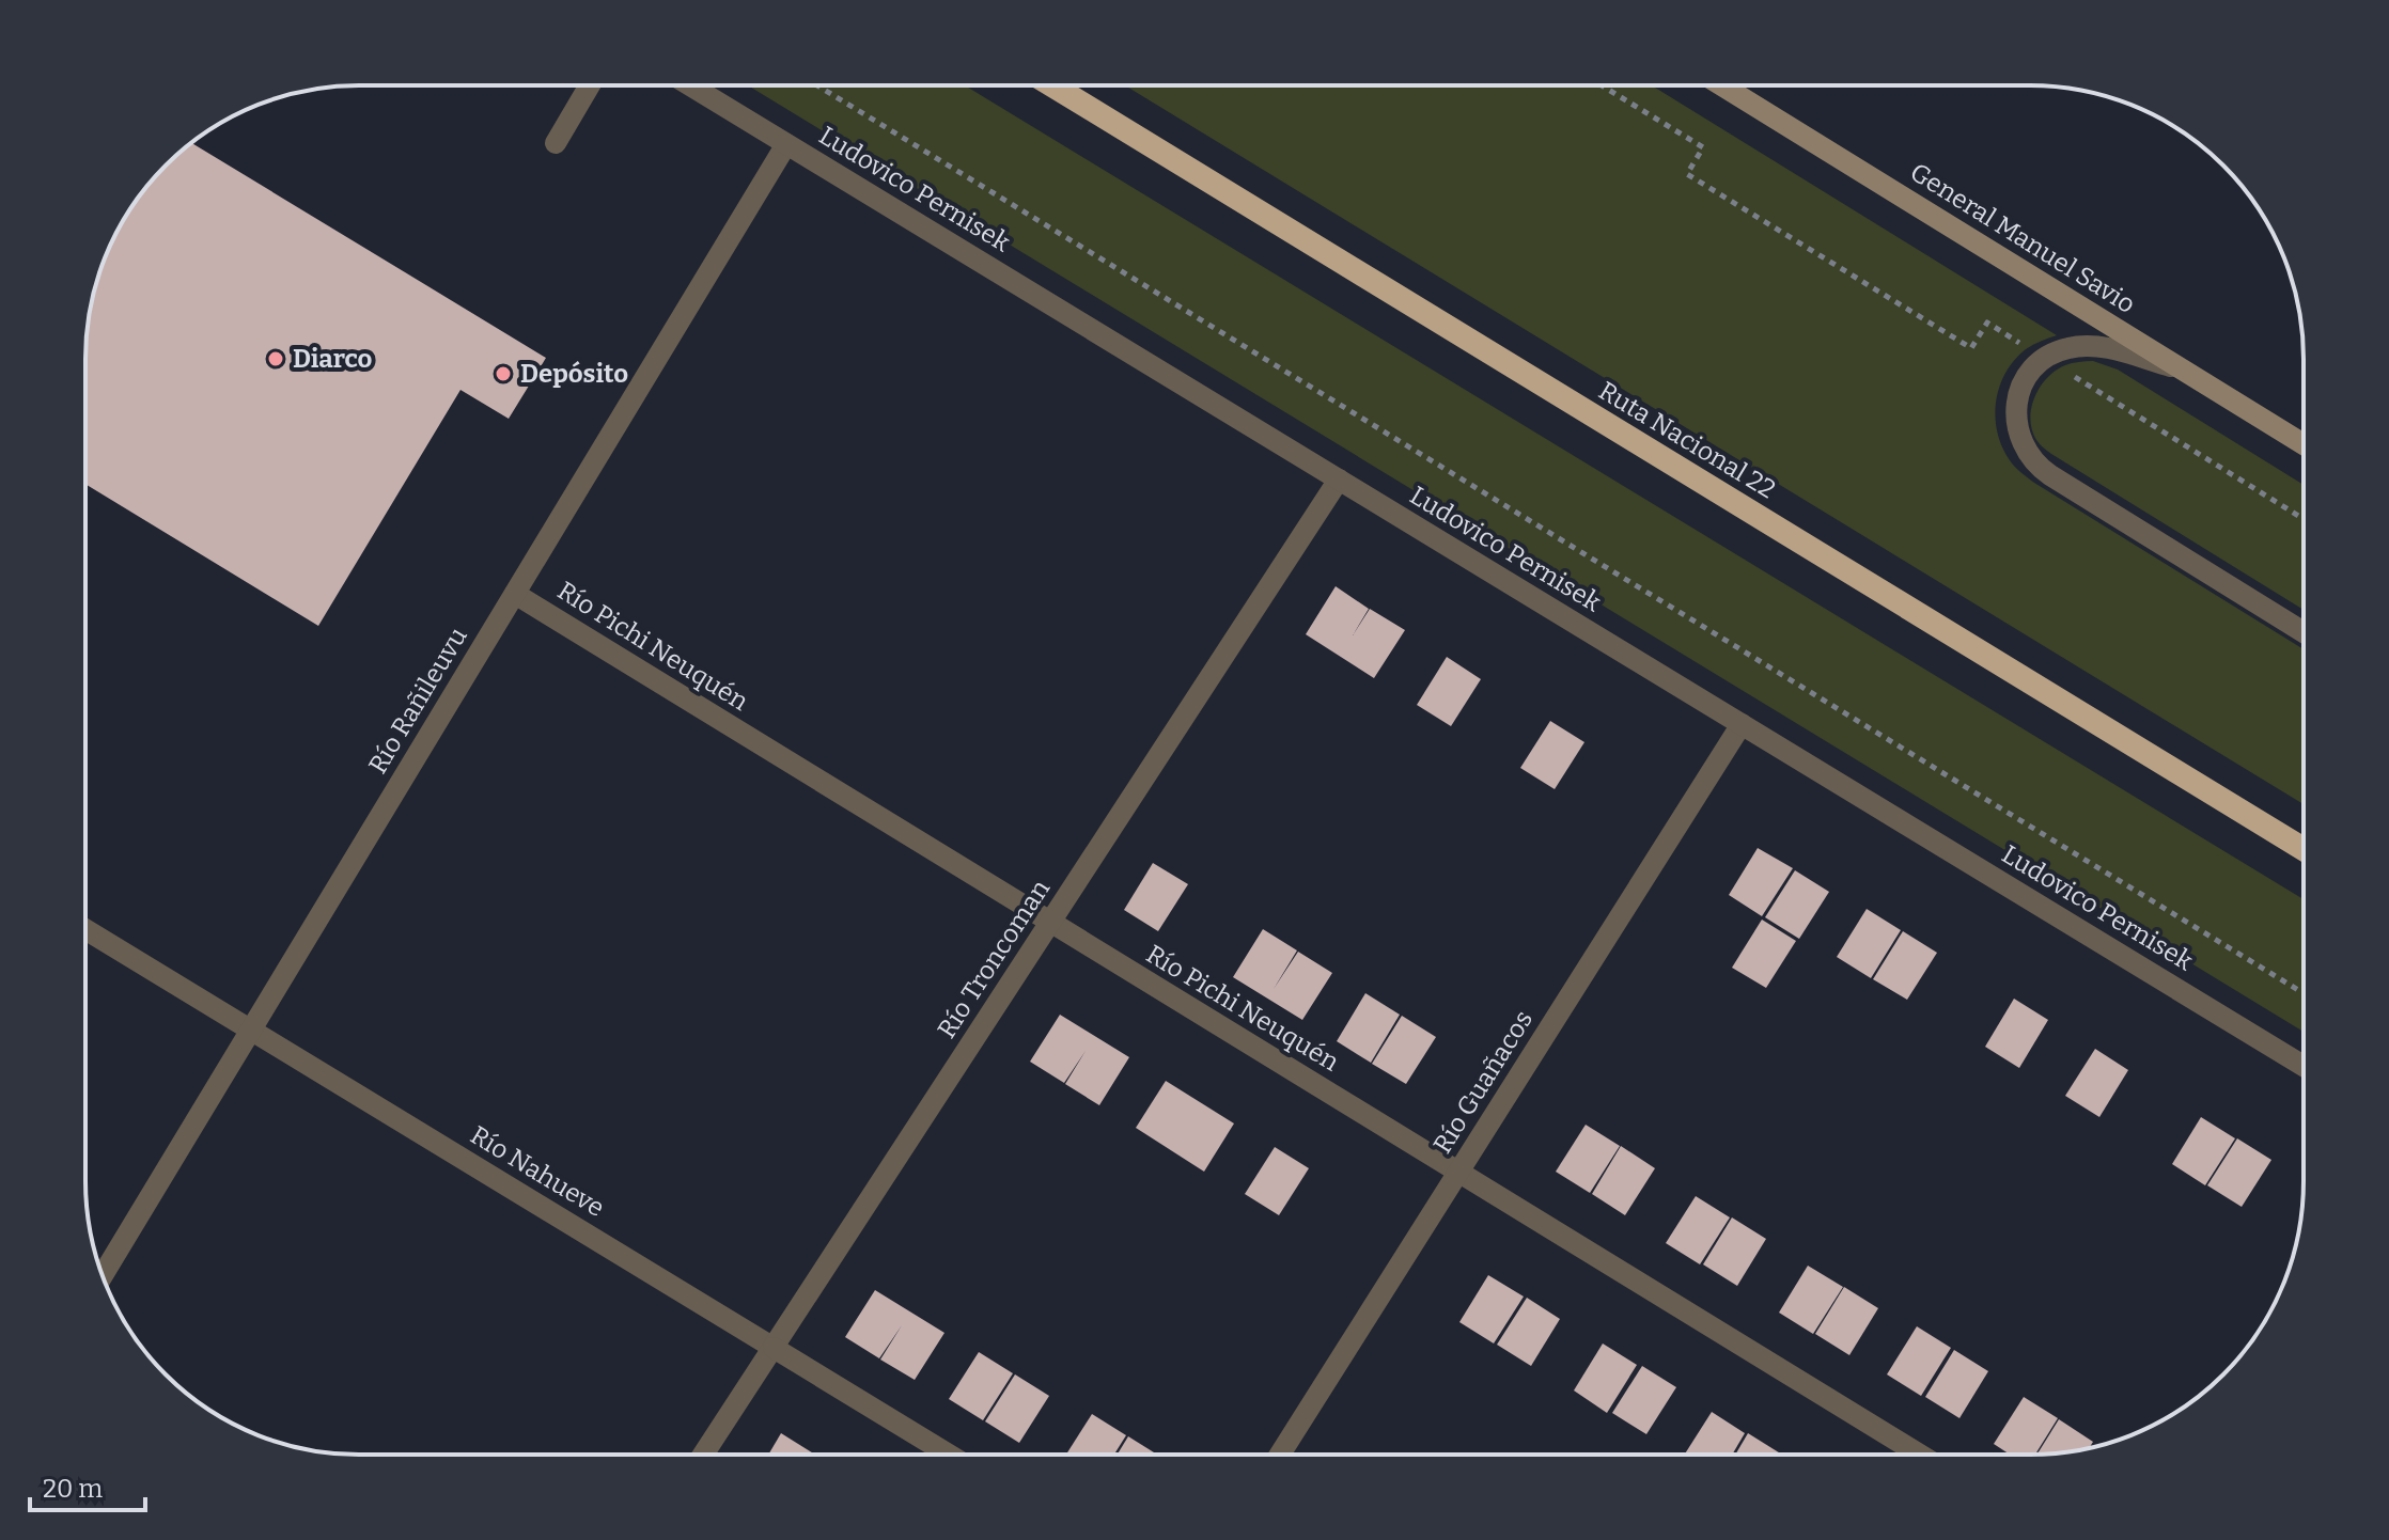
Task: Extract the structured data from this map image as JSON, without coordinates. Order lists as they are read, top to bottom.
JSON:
{
  "streets": {
    "highway": ["Ruta Nacional 22"],
    "main road": ["General Manuel Savio"],
    "street": [
      "Ludovico Pernisek",
      "Río Pichi Neuquén",
      "Río Rañileuvu",
      "Río Troncoman",
      "Río Guañacos",
      "Río Nahueve"
    ]
  },
  "crossings": [
    ["Ludovico Pernisek", "Río Rañileuvu"],
    ["Ludovico Pernisek", "Río Troncoman"],
    ["Ludovico Pernisek", "Río Guañacos"],
    ["Río Pichi Neuquén", "Río Rañileuvu"],
    ["Río Pichi Neuquén", "Río Troncoman"],
    ["Río Pichi Neuquén", "Río Guañacos"],
    ["Río Rañileuvu", "Río Nahueve"],
    ["Río Troncoman", "Río Nahueve"]
  ],
  "places": ["Diarco", "Depósito"],
  "scale_bar": "20 m"
}
